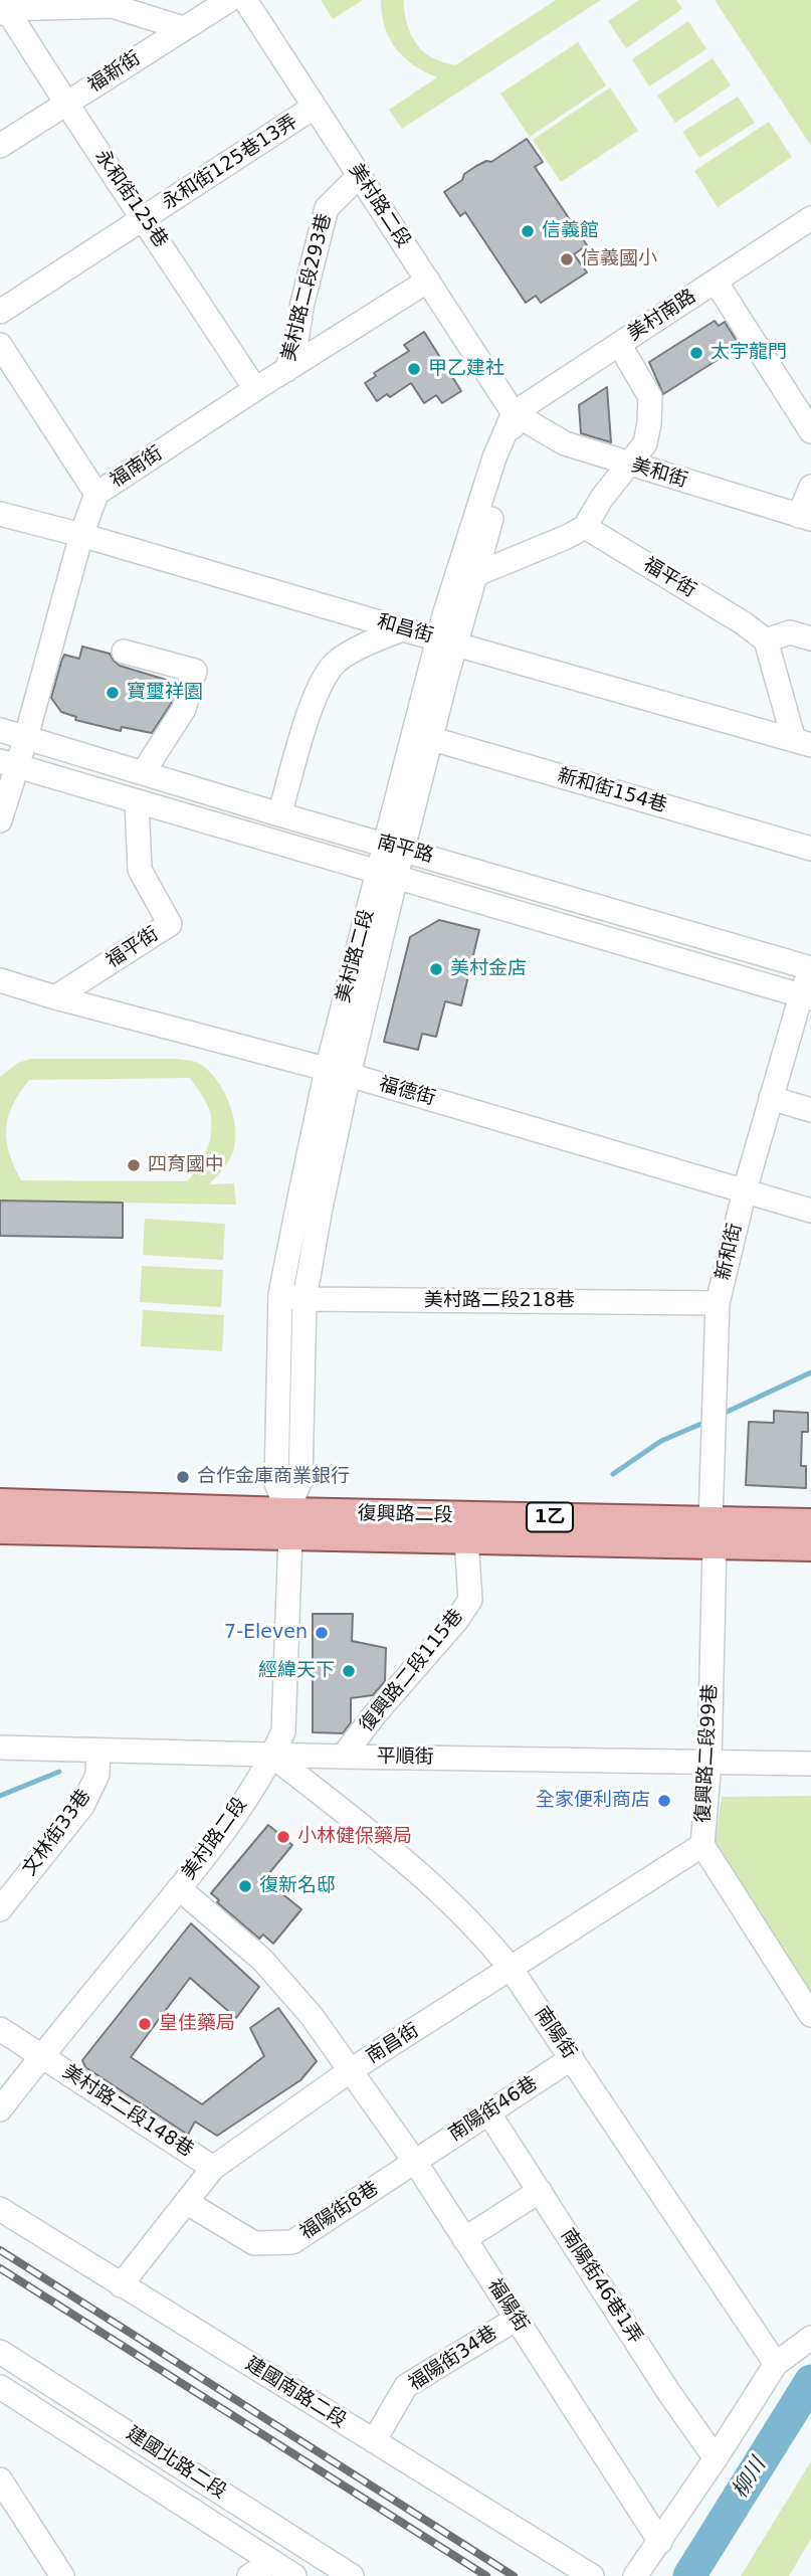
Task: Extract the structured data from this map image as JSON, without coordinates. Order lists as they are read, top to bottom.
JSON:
{
  "streets": {
    "main road": ["復興路二段", "1乙"],
    "street": [
      "福新街",
      "永和街125巷13弄",
      "永和街125巷",
      "美村路二段",
      "美村路二段293巷",
      "美村南路",
      "福南街",
      "美和街",
      "福平街",
      "和昌街",
      "新和街154巷",
      "南平路",
      "福德街",
      "新和街",
      "美村路二段218巷",
      "復興路二段115巷",
      "復興路二段99巷",
      "平順街",
      "文林街33巷",
      "南陽街",
      "南昌街",
      "南陽街46巷",
      "美村路二段148巷",
      "福陽街8巷",
      "南陽街46巷1弄",
      "福陽街",
      "福陽街34巷",
      "建國南路二段",
      "建國北路二段"
    ]
  },
  "crossings": [
    ["福新街", "永和街125巷"],
    ["永和街125巷13弄", "永和街125巷"],
    ["永和街125巷13弄", "美村路二段"],
    ["永和街125巷", "福南街"],
    ["美村路二段", "美村路二段293巷"],
    ["美村路二段", "美村南路"],
    ["美村路二段", "福南街"],
    ["美村路二段", "美和街"],
    ["美村路二段", "和昌街"],
    ["美村路二段", "新和街154巷"],
    ["美村路二段", "南平路"],
    ["美村路二段", "福德街"],
    ["美村路二段", "美村路二段218巷"],
    ["美村路二段", "復興路二段"],
    ["美村路二段", "平順街"],
    ["美村路二段", "南陽街"],
    ["美村路二段", "美村路二段148巷"],
    ["美村路二段", "福陽街"],
    ["美村路二段293巷", "福南街"],
    ["美村南路", "美和街"],
    ["福南街", "和昌街"],
    ["福南街", "南平路"],
    ["福平街", "南平路"],
    ["福平街", "福德街"],
    ["南平路", "新和街"],
    ["福德街", "新和街"],
    ["新和街", "美村路二段218巷"],
    ["新和街", "復興路二段"],
    ["新和街", "復興路二段99巷"],
    ["復興路二段", "復興路二段115巷"],
    ["復興路二段", "復興路二段99巷"],
    ["復興路二段115巷", "平順街"],
    ["復興路二段99巷", "平順街"],
    ["復興路二段99巷", "南昌街"],
    ["平順街", "文林街33巷"],
    ["平順街", "南陽街"],
    ["南陽街", "南昌街"],
    ["南陽街", "南陽街46巷"],
    ["南昌街", "美村路二段148巷"],
    ["南昌街", "福陽街8巷"],
    ["南昌街", "福陽街"],
    ["南昌街", "建國南路二段"],
    ["南陽街46巷", "福陽街8巷"],
    ["南陽街46巷", "南陽街46巷1弄"],
    ["南陽街46巷", "福陽街"],
    ["福陽街8巷", "福陽街"],
    ["福陽街", "福陽街34巷"],
    ["福陽街34巷", "建國南路二段"]
  ],
  "water": ["柳川"],
  "places": [
    "信義館",
    "信義國小",
    "太宇龍門",
    "甲乙建社",
    "寶璽祥園",
    "美村金店",
    "四育國中",
    "合作金庫商業銀行",
    "7-Eleven",
    "經緯天下",
    "全家便利商店",
    "小林健保藥局",
    "復新名邸",
    "皇佳藥局"
  ]
}
